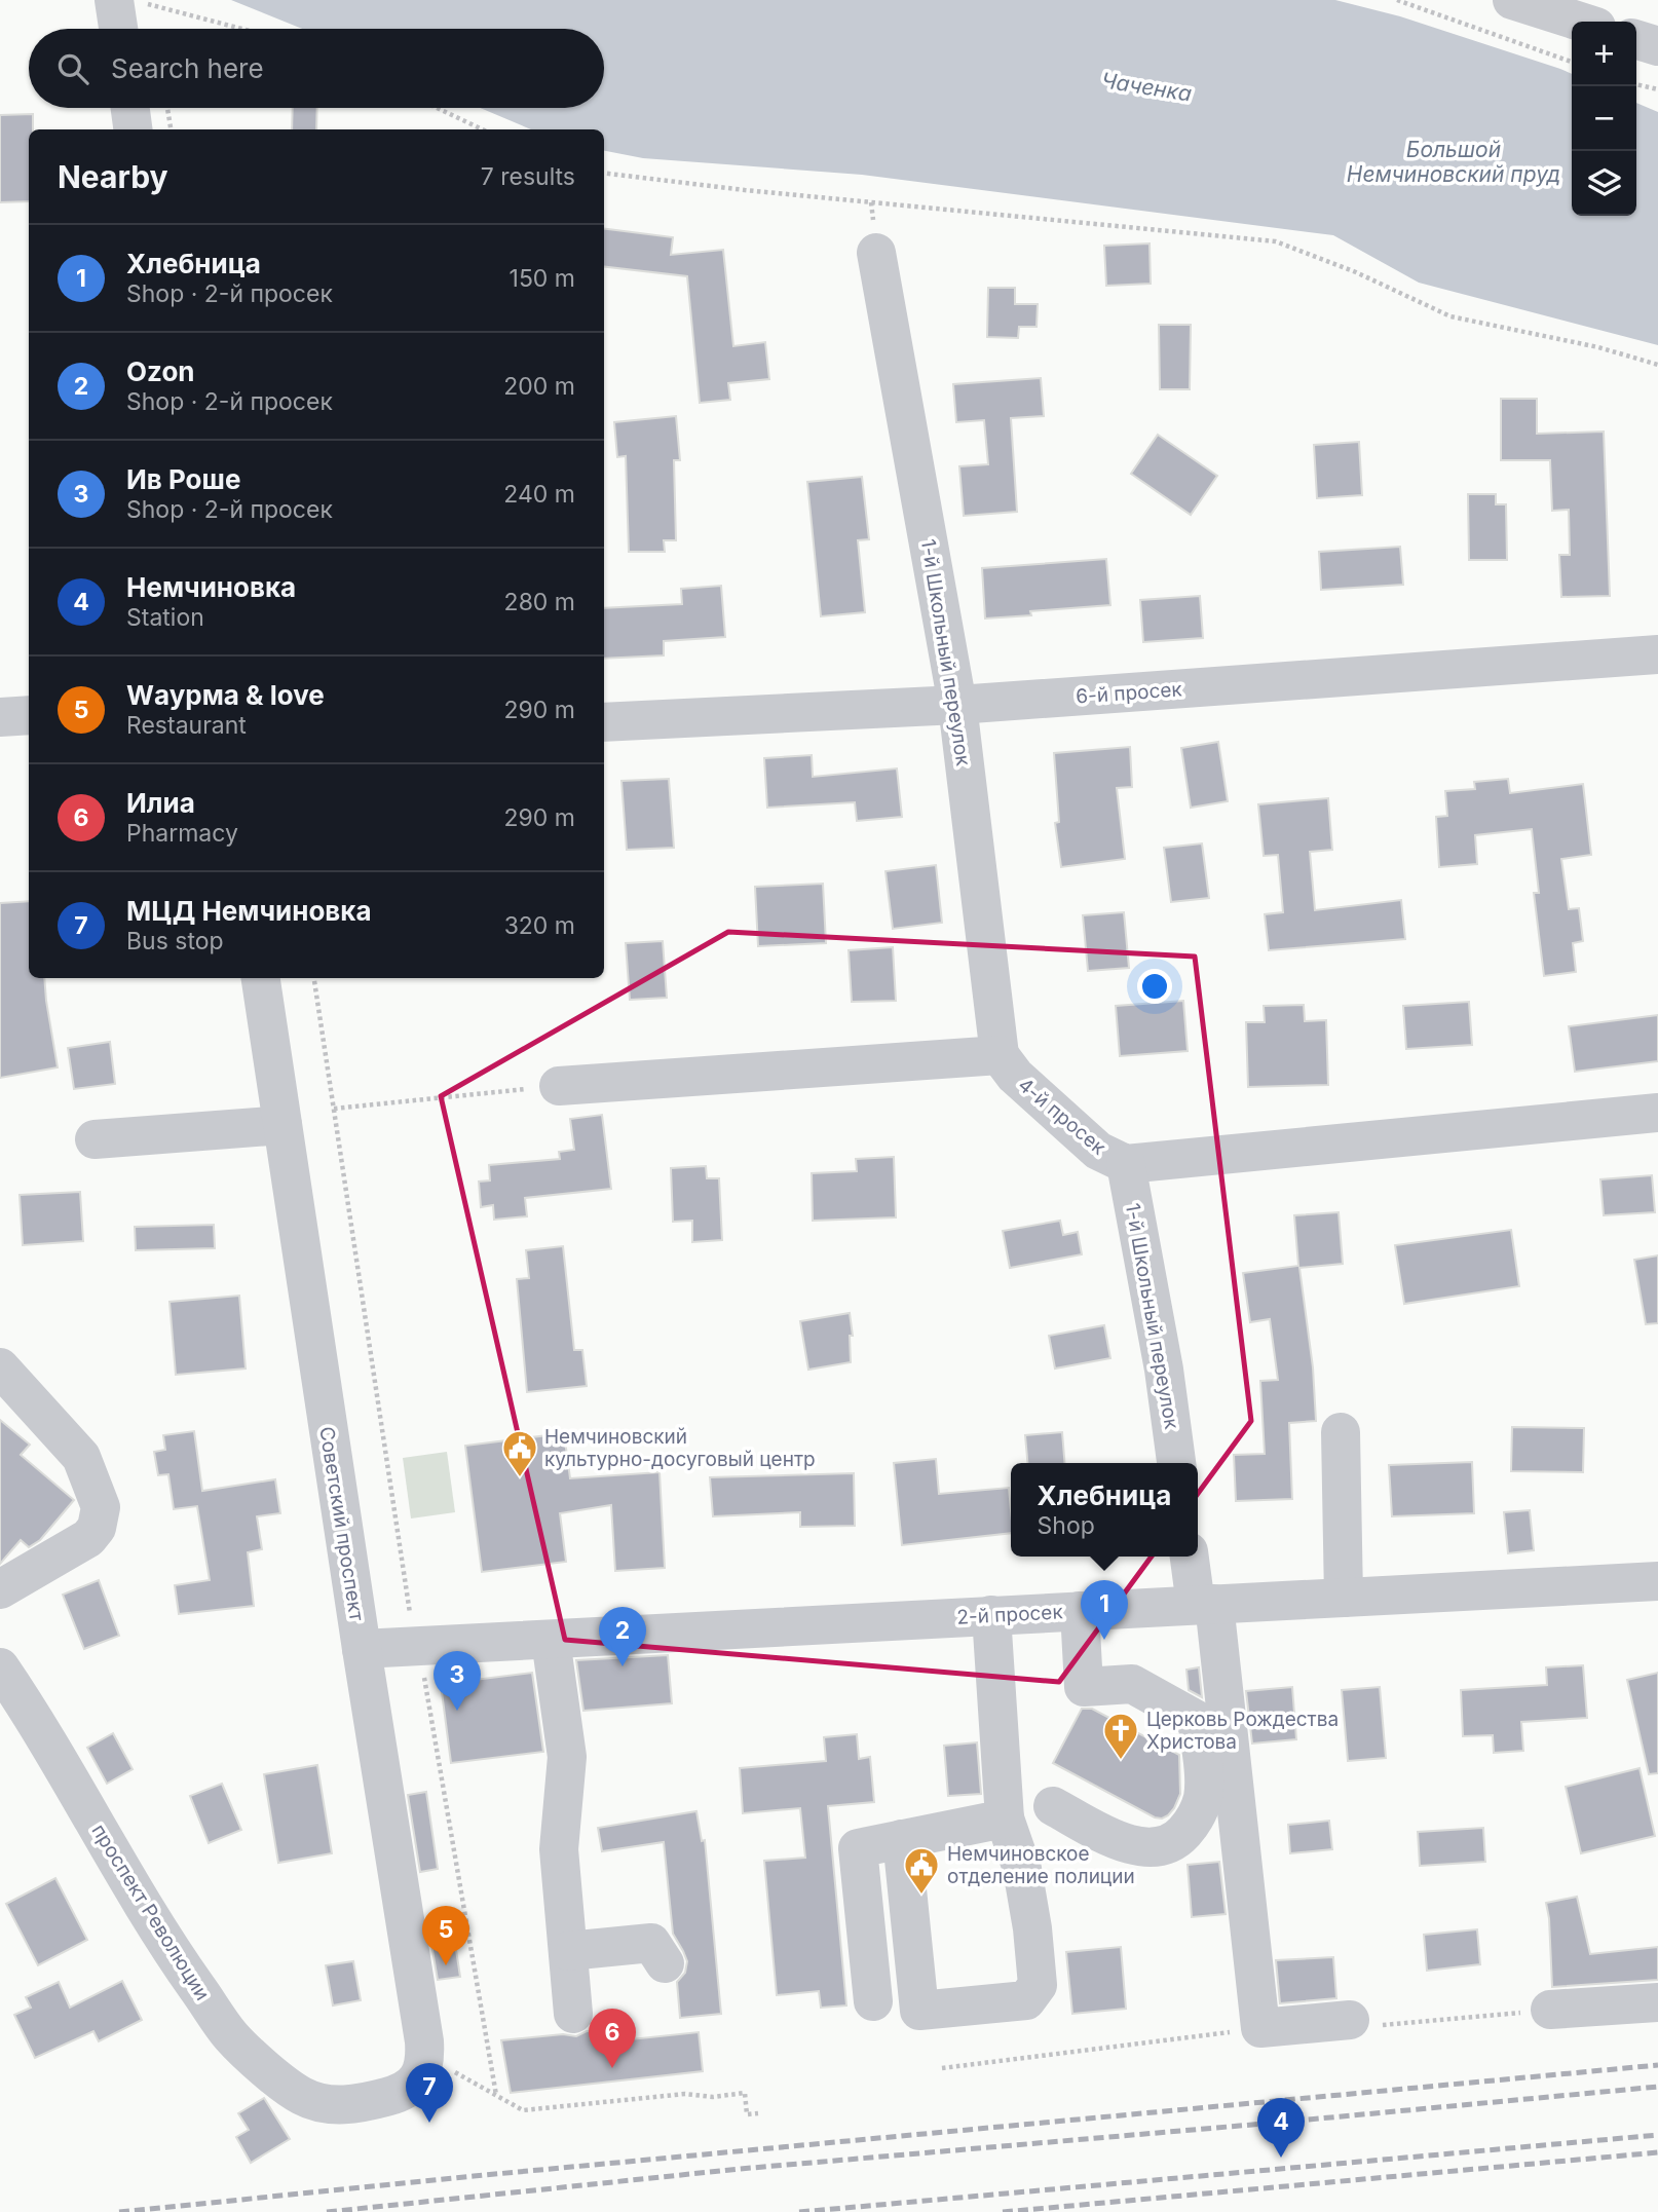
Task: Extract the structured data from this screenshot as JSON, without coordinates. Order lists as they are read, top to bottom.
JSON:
{
  "streets": {
    "street": [
      "1-й Школьный переулок",
      "6-й просек",
      "4-й просек",
      "Советский проспект",
      "2-й просек",
      "проспект Революции"
    ]
  },
  "crossings": [
    ["1-й Школьный переулок", "6-й просек"],
    ["1-й Школьный переулок", "4-й просек"],
    ["Советский проспект", "2-й просек"],
    ["Советский проспект", "проспект Революции"]
  ],
  "water": ["Чаченка", "Большой Немчиновский пруд"],
  "places": {
    "public building": ["Немчиновский культурно-досуговый центр", "Немчиновское отделение полиции"],
    "church": ["Церковь Рождества Христова"]
  },
  "page": {
    "map_buttons": ["+", "−"],
    "search": "Search here",
    "heading": ["Nearby", "7 results"],
    "list": [
      {
        "mark": "1",
        "name": "Хлебница",
        "note": "Shop · 2-й просек",
        "value": "150 m"
      },
      {
        "mark": "2",
        "name": "Ozon",
        "note": "Shop · 2-й просек",
        "value": "200 m"
      },
      {
        "mark": "3",
        "name": "Ив Роше",
        "note": "Shop · 2-й просек",
        "value": "240 m"
      },
      {
        "mark": "4",
        "name": "Немчиновка",
        "note": "Station",
        "value": "280 m"
      },
      {
        "mark": "5",
        "name": "Wаурма & love",
        "note": "Restaurant",
        "value": "290 m"
      },
      {
        "mark": "6",
        "name": "Илиа",
        "note": "Pharmacy",
        "value": "290 m"
      },
      {
        "mark": "7",
        "name": "МЦД Немчиновка",
        "note": "Bus stop",
        "value": "320 m"
      }
    ],
    "popup": ["Хлебница", "Shop"],
    "pins": [
      "1",
      "2",
      "3",
      "5",
      "6",
      "7",
      "4"
    ]
  }
}
